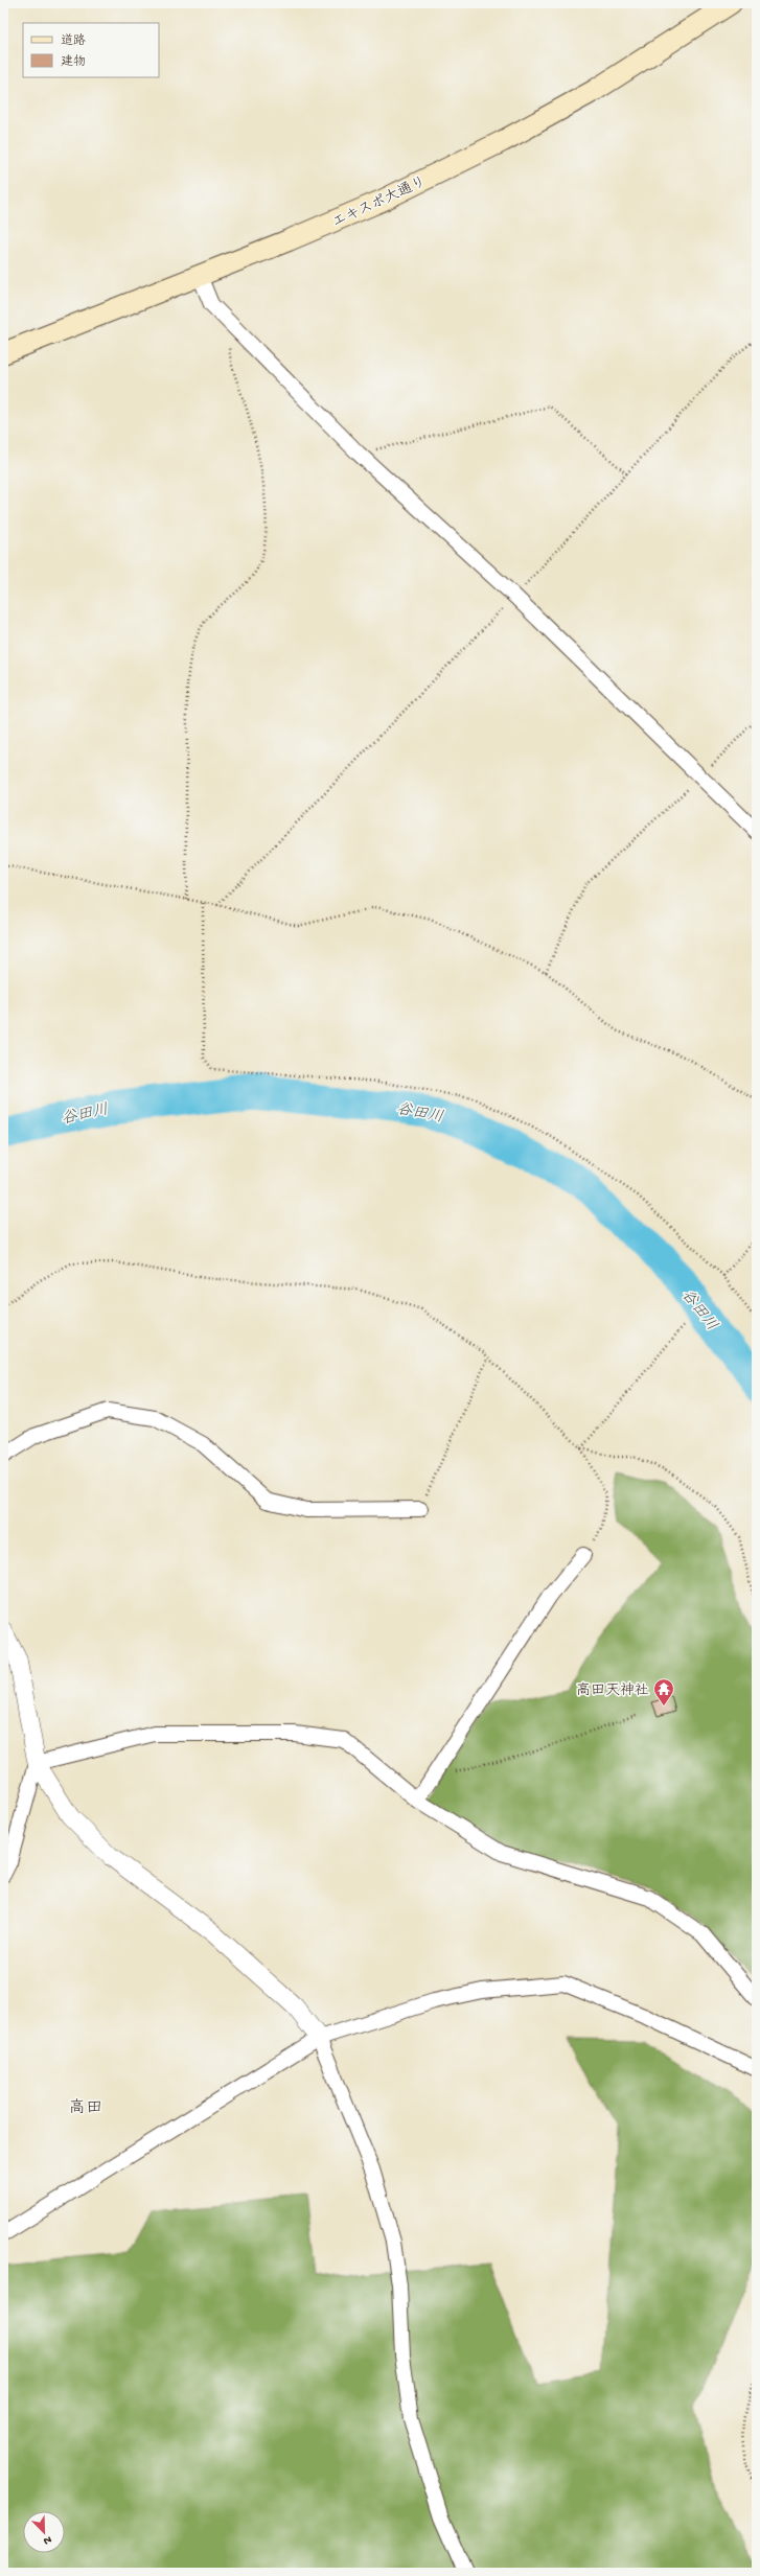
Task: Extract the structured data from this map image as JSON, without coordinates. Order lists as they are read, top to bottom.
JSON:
{
  "streets": {
    "main road": ["エキスポ大通り"]
  },
  "districts": ["高田"],
  "water": ["谷田川"],
  "places": {
    "temple": ["高田天神社"]
  },
  "legend": ["道路", "建物"],
  "north": "bottom right"
}
